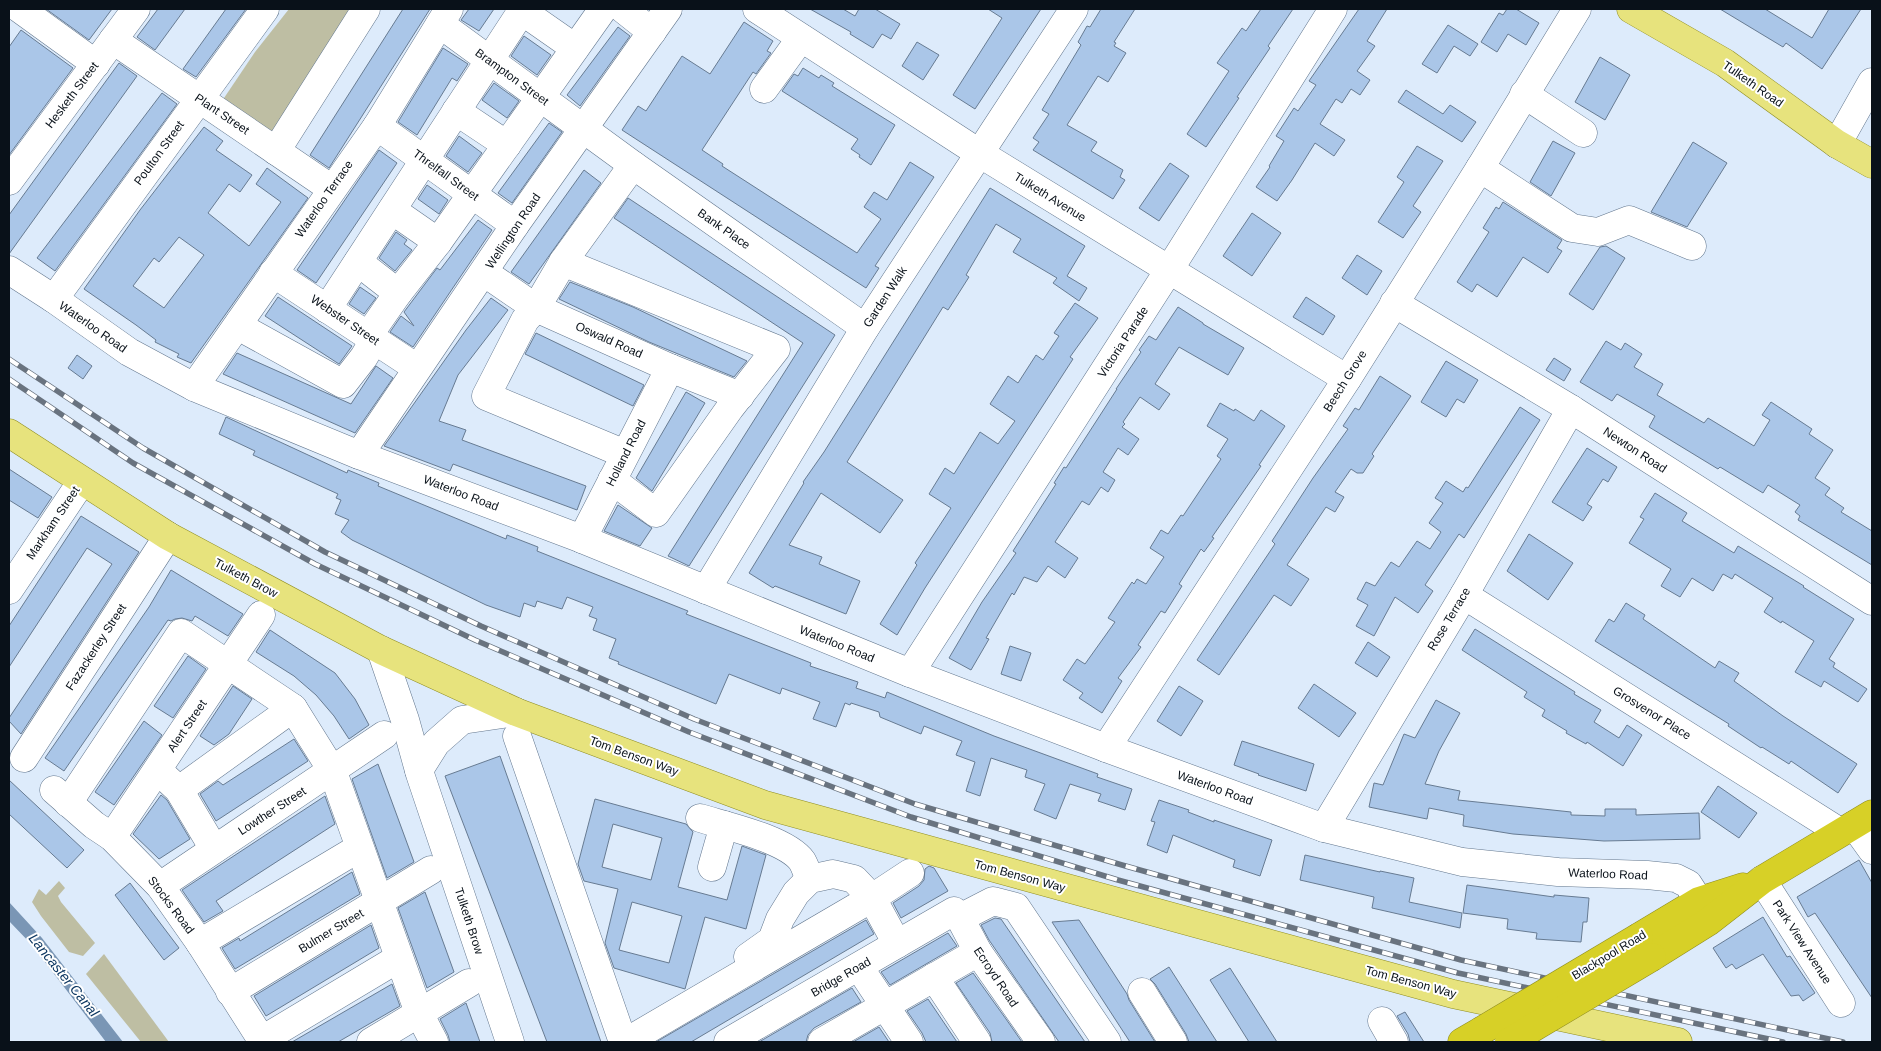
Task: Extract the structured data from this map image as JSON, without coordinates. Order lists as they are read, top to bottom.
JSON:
{
  "streets": {
    "highway": ["Blackpool Road"],
    "main road": ["Tulketh Road", "Tulketh Brow", "Tom Benson Way"],
    "street": [
      "Brampton Street",
      "Hesketh Street",
      "Plant Street",
      "Poulton Street",
      "Threlfall Street",
      "Tulketh Avenue",
      "Waterloo Terrace",
      "Bank Place",
      "Wellington Road",
      "Garden Walk",
      "Webster Street",
      "Waterloo Road",
      "Oswald Road",
      "Victoria Parade",
      "Beech Grove",
      "Newton Road",
      "Holland Road",
      "Markham Street",
      "Rose Terrace",
      "Fazackerley Street",
      "Grosvenor Place",
      "Alert Street",
      "Lowther Street",
      "Stocks Road",
      "Bulmer Street",
      "Park View Avenue",
      "Bridge Road",
      "Ecroyd Road"
    ]
  },
  "crossings": [
    ["Brampton Street", "Waterloo Terrace"],
    ["Brampton Street", "Bank Place"],
    ["Brampton Street", "Wellington Road"],
    ["Hesketh Street", "Plant Street"],
    ["Plant Street", "Poulton Street"],
    ["Plant Street", "Waterloo Terrace"],
    ["Poulton Street", "Waterloo Road"],
    ["Threlfall Street", "Waterloo Terrace"],
    ["Threlfall Street", "Wellington Road"],
    ["Tulketh Avenue", "Garden Walk"],
    ["Tulketh Avenue", "Victoria Parade"],
    ["Tulketh Avenue", "Beech Grove"],
    ["Waterloo Terrace", "Webster Street"],
    ["Waterloo Terrace", "Waterloo Road"],
    ["Bank Place", "Wellington Road"],
    ["Bank Place", "Garden Walk"],
    ["Wellington Road", "Webster Street"],
    ["Wellington Road", "Waterloo Road"],
    ["Wellington Road", "Oswald Road"],
    ["Garden Walk", "Waterloo Road"],
    ["Waterloo Road", "Victoria Parade"],
    ["Waterloo Road", "Beech Grove"],
    ["Waterloo Road", "Holland Road"],
    ["Waterloo Road", "Rose Terrace"],
    ["Waterloo Road", "Blackpool Road"],
    ["Oswald Road", "Holland Road"],
    ["Beech Grove", "Newton Road"],
    ["Newton Road", "Rose Terrace"],
    ["Markham Street", "Tulketh Brow"],
    ["Tulketh Brow", "Fazackerley Street"],
    ["Tulketh Brow", "Tom Benson Way"],
    ["Rose Terrace", "Grosvenor Place"],
    ["Fazackerley Street", "Stocks Road"],
    ["Grosvenor Place", "Blackpool Road"],
    ["Alert Street", "Stocks Road"],
    ["Lowther Street", "Stocks Road"],
    ["Stocks Road", "Bulmer Street"],
    ["Park View Avenue", "Blackpool Road"],
    ["Bridge Road", "Ecroyd Road"]
  ],
  "water": ["Lancaster Canal"]
}
